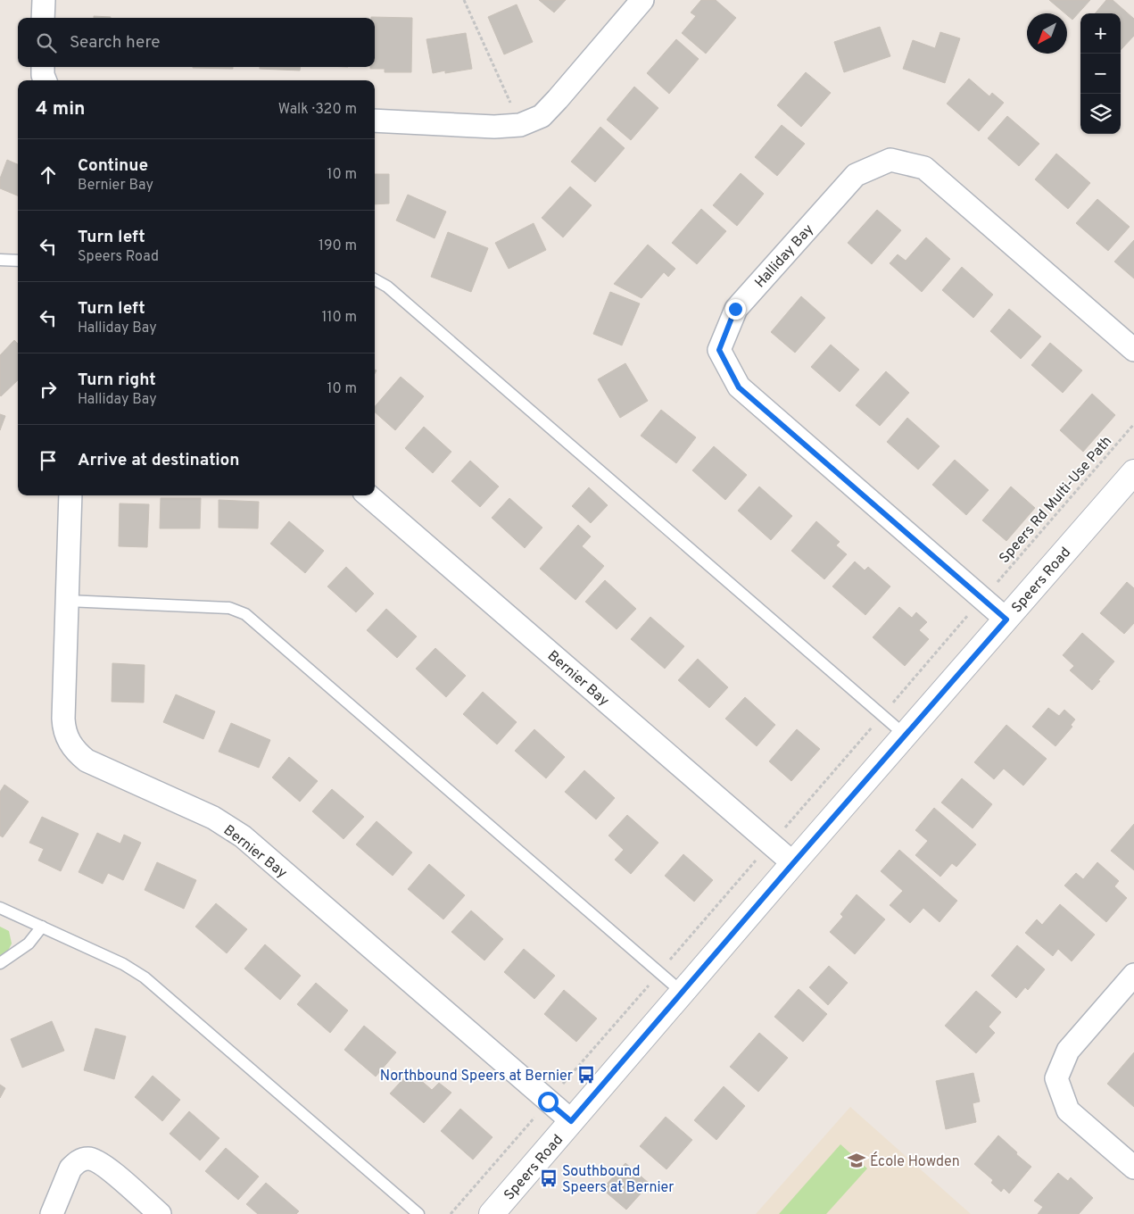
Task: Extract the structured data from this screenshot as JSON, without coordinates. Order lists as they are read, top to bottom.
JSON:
{
  "streets": {
    "street": ["Halliday Bay", "Speers Road", "Bernier Bay"],
    "path": ["Speers Rd Multi-Use Path"]
  },
  "crossings": [
    ["Halliday Bay", "Speers Road"],
    ["Speers Road", "Bernier Bay"]
  ],
  "places": {
    "bus stop": ["Northbound Speers at Bernier", "Southbound Speers at Bernier"],
    "school or university": ["École Howden"]
  },
  "north": "bottom left",
  "page": {
    "map_buttons": ["+", "−"],
    "search": "Search here",
    "heading": ["4 min", "Walk · 320 m"],
    "list": [
      ["Continue", "Bernier Bay", "10 m"],
      ["Turn left", "Speers Road", "190 m"],
      ["Turn left", "Halliday Bay", "110 m"],
      ["Turn right", "Halliday Bay", "10 m"],
      "Arrive at destination"
    ]
  }
}
